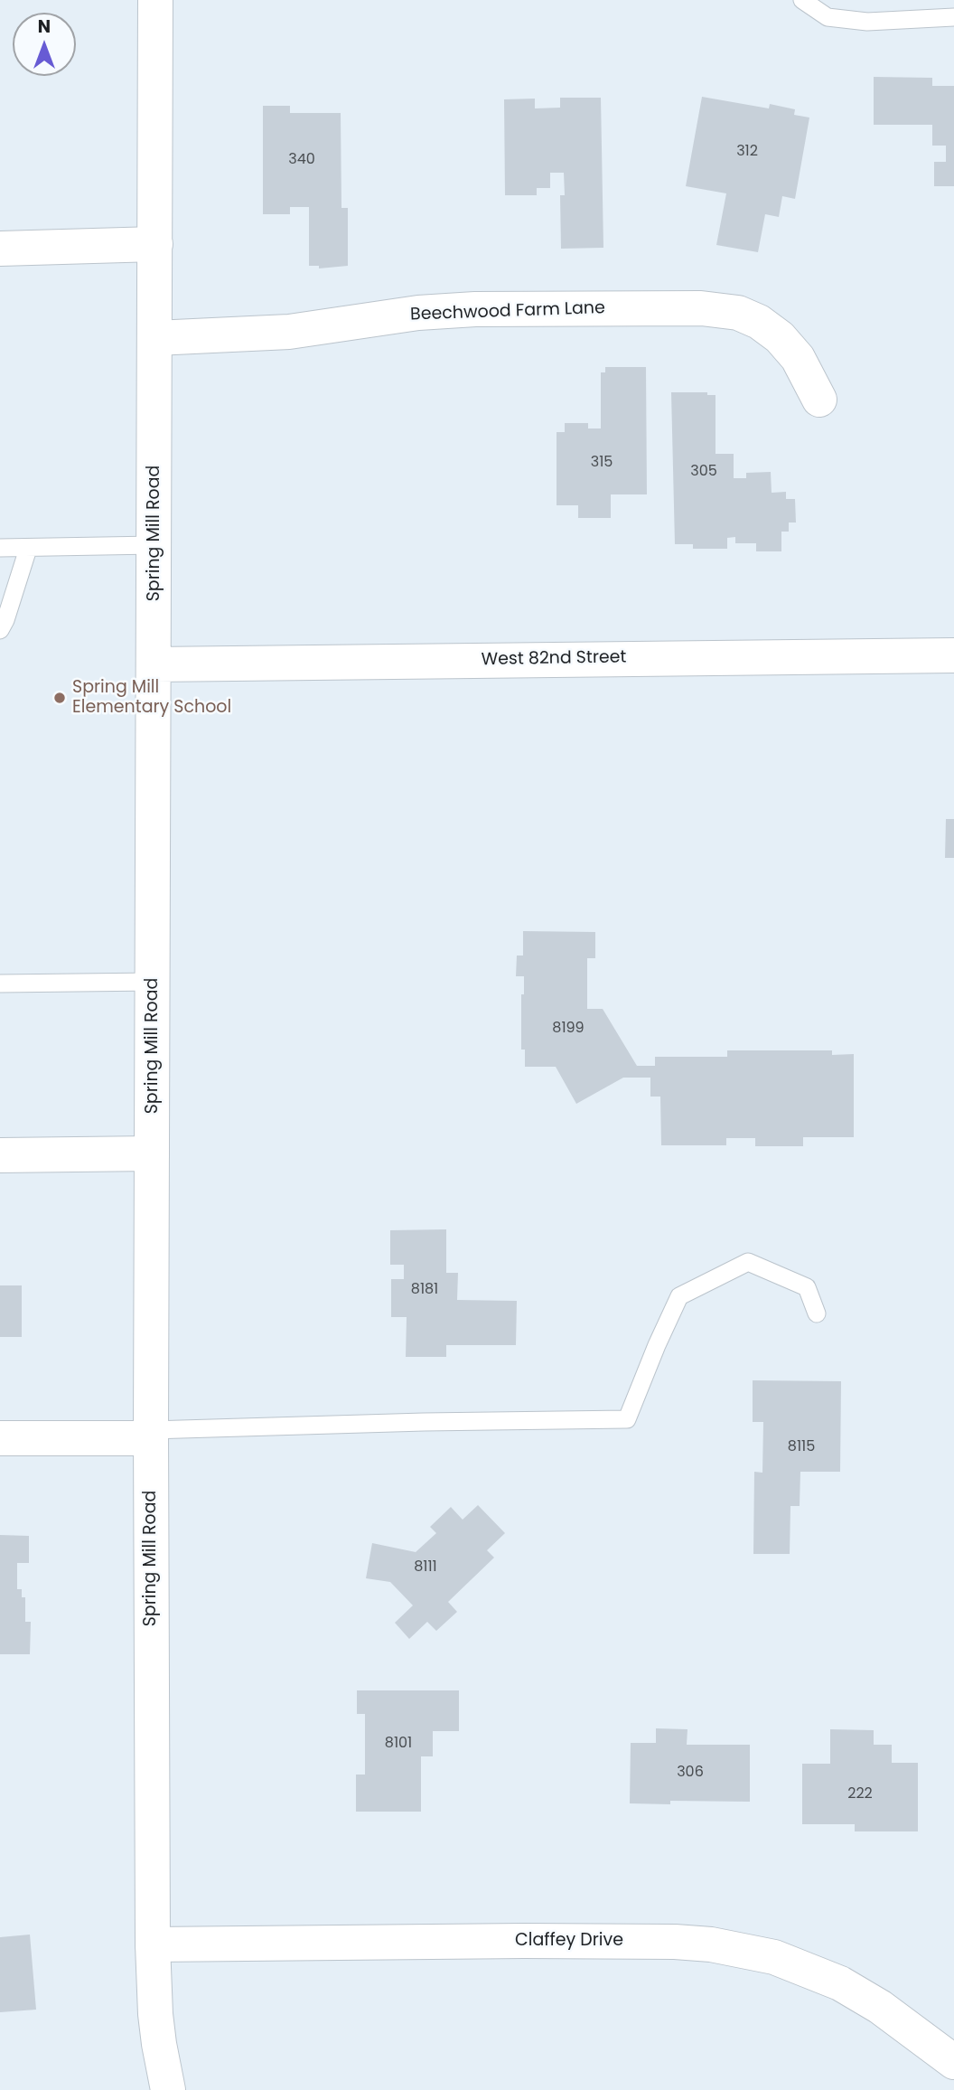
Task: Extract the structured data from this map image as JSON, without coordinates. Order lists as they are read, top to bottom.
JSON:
{
  "streets": {
    "street": [
      "Beechwood Farm Lane",
      "Spring Mill Road",
      "West 82nd Street",
      "Claffey Drive"
    ]
  },
  "crossings": [
    ["Beechwood Farm Lane", "Spring Mill Road"],
    ["Spring Mill Road", "West 82nd Street"],
    ["Spring Mill Road", "Claffey Drive"]
  ],
  "places": ["Spring Mill Elementary School"],
  "house_numbers": [
    "312",
    "340",
    "315",
    "305",
    "8199",
    "8181",
    "8115",
    "8111",
    "8101",
    "306",
    "222"
  ],
  "north": "top"
}
